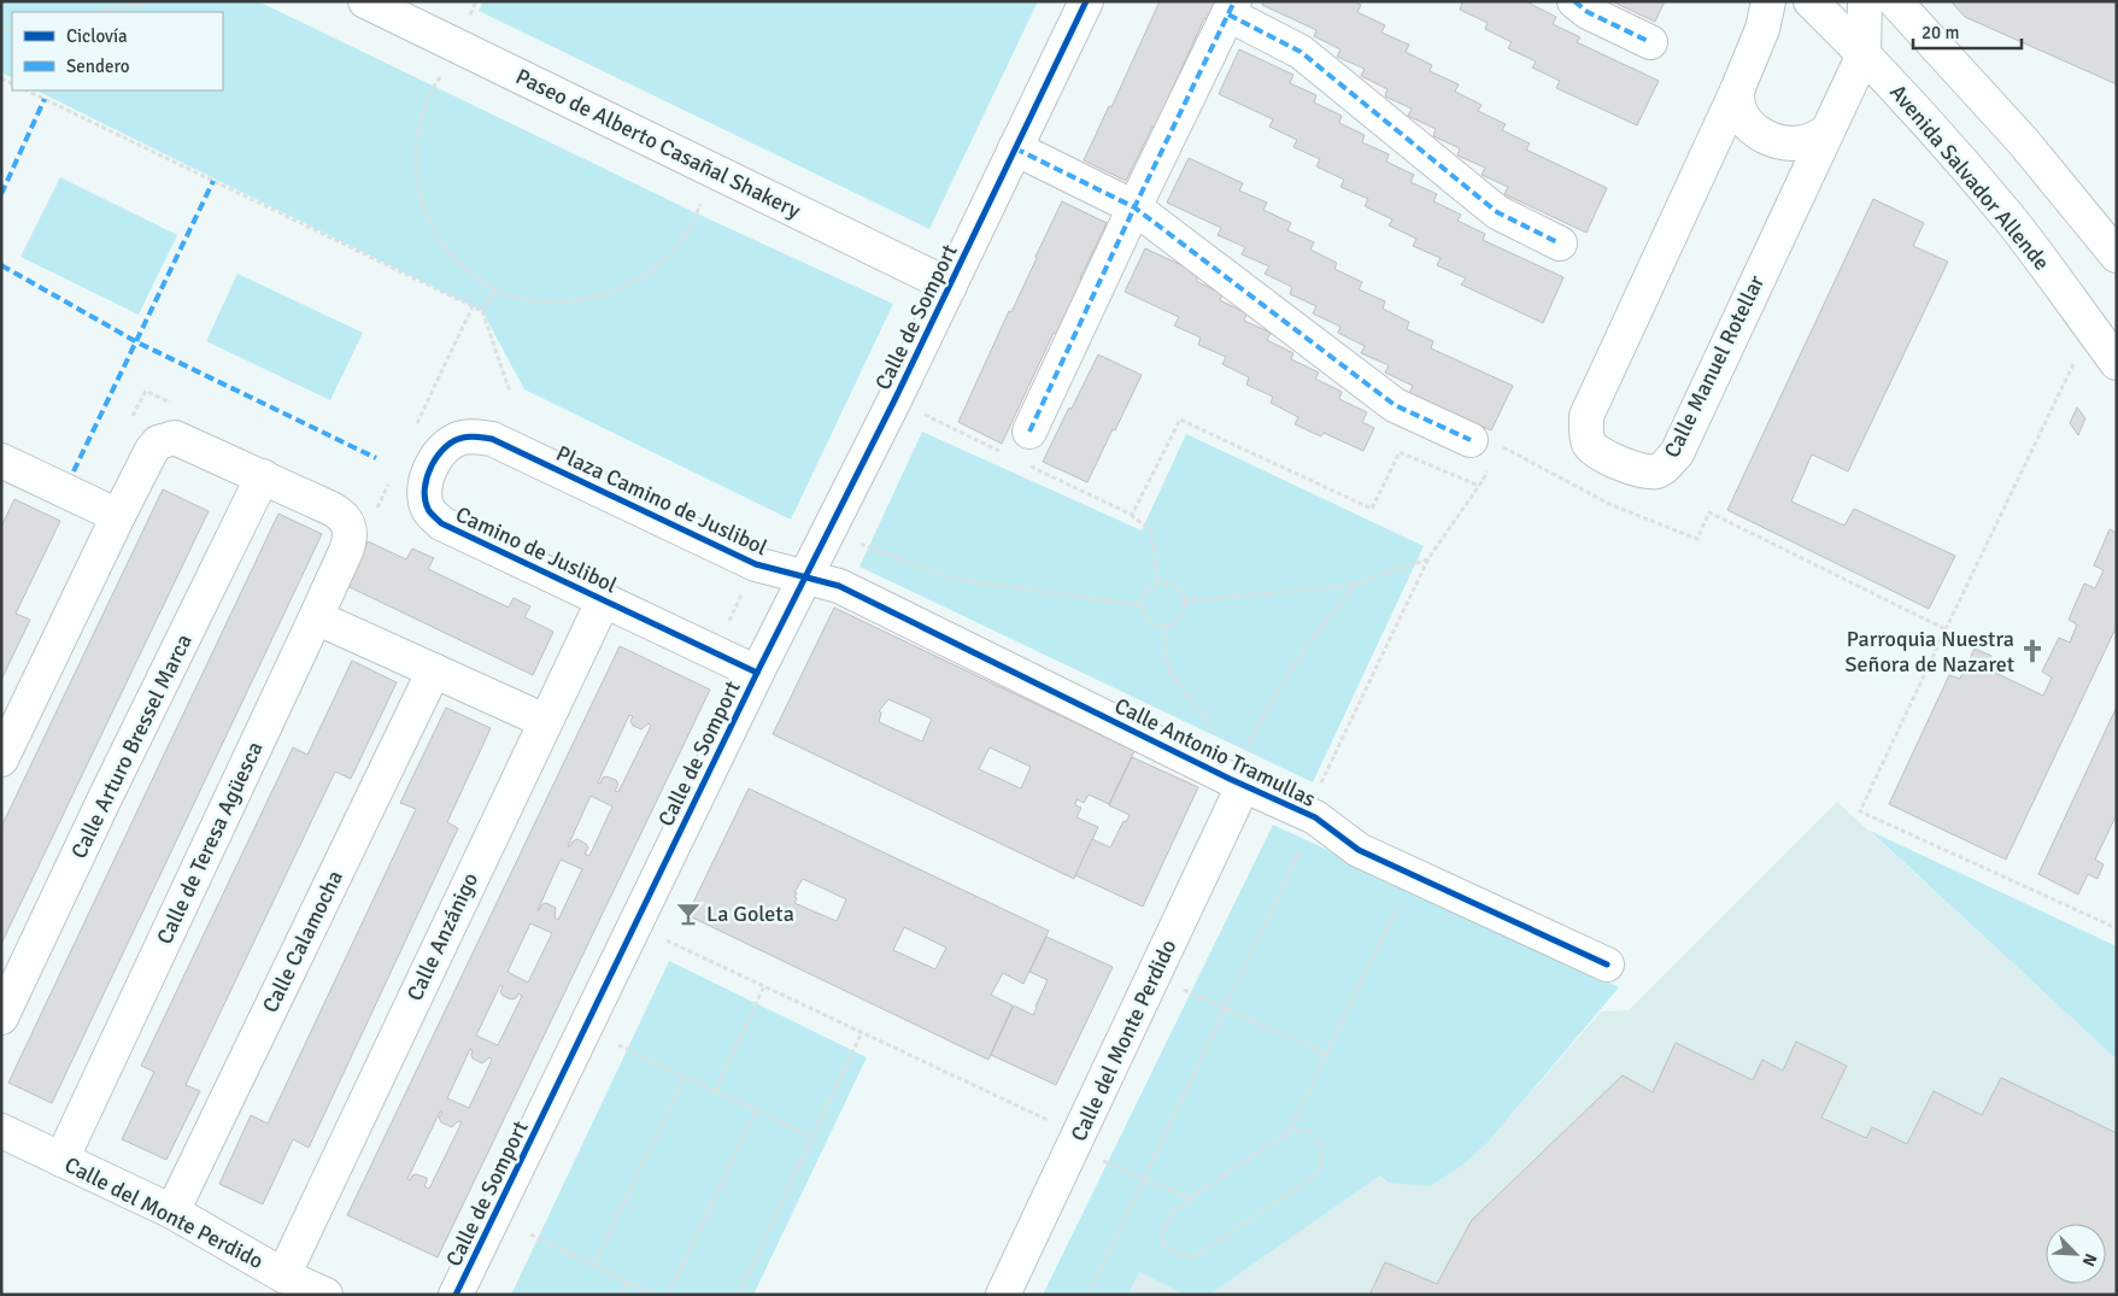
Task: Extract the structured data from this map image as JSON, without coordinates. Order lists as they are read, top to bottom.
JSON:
{
  "streets": {
    "street": [
      "Paseo de Alberto Casañal Shakery",
      "Avenida Salvador Allende",
      "Calle de Somport",
      "Calle Manuel Rotellar",
      "Plaza Camino de Juslibol",
      "Camino de Juslibol",
      "Calle Arturo Bressel Marca",
      "Calle Antonio Tramullas",
      "Calle de Teresa Agüesca",
      "Calle Anzánigo",
      "Calle Calamocha",
      "Calle del Monte Perdido"
    ]
  },
  "crossings": [
    ["Paseo de Alberto Casañal Shakery", "Calle de Somport"],
    ["Avenida Salvador Allende", "Calle Manuel Rotellar"],
    ["Calle de Somport", "Plaza Camino de Juslibol"],
    ["Calle de Somport", "Camino de Juslibol"],
    ["Calle de Somport", "Calle Antonio Tramullas"],
    ["Plaza Camino de Juslibol", "Camino de Juslibol"],
    ["Plaza Camino de Juslibol", "Calle Antonio Tramullas"],
    ["Camino de Juslibol", "Calle Anzánigo"],
    ["Calle Antonio Tramullas", "Calle del Monte Perdido"],
    ["Calle de Teresa Agüesca", "Calle del Monte Perdido"],
    ["Calle Anzánigo", "Calle del Monte Perdido"],
    ["Calle Calamocha", "Calle del Monte Perdido"]
  ],
  "places": {
    "church": ["Parroquia Nuestra Señora de Nazaret"],
    "bar": ["La Goleta"]
  },
  "legend": ["Ciclovía", "Sendero"],
  "scale_bar": "20 m",
  "north": "bottom right"
}
